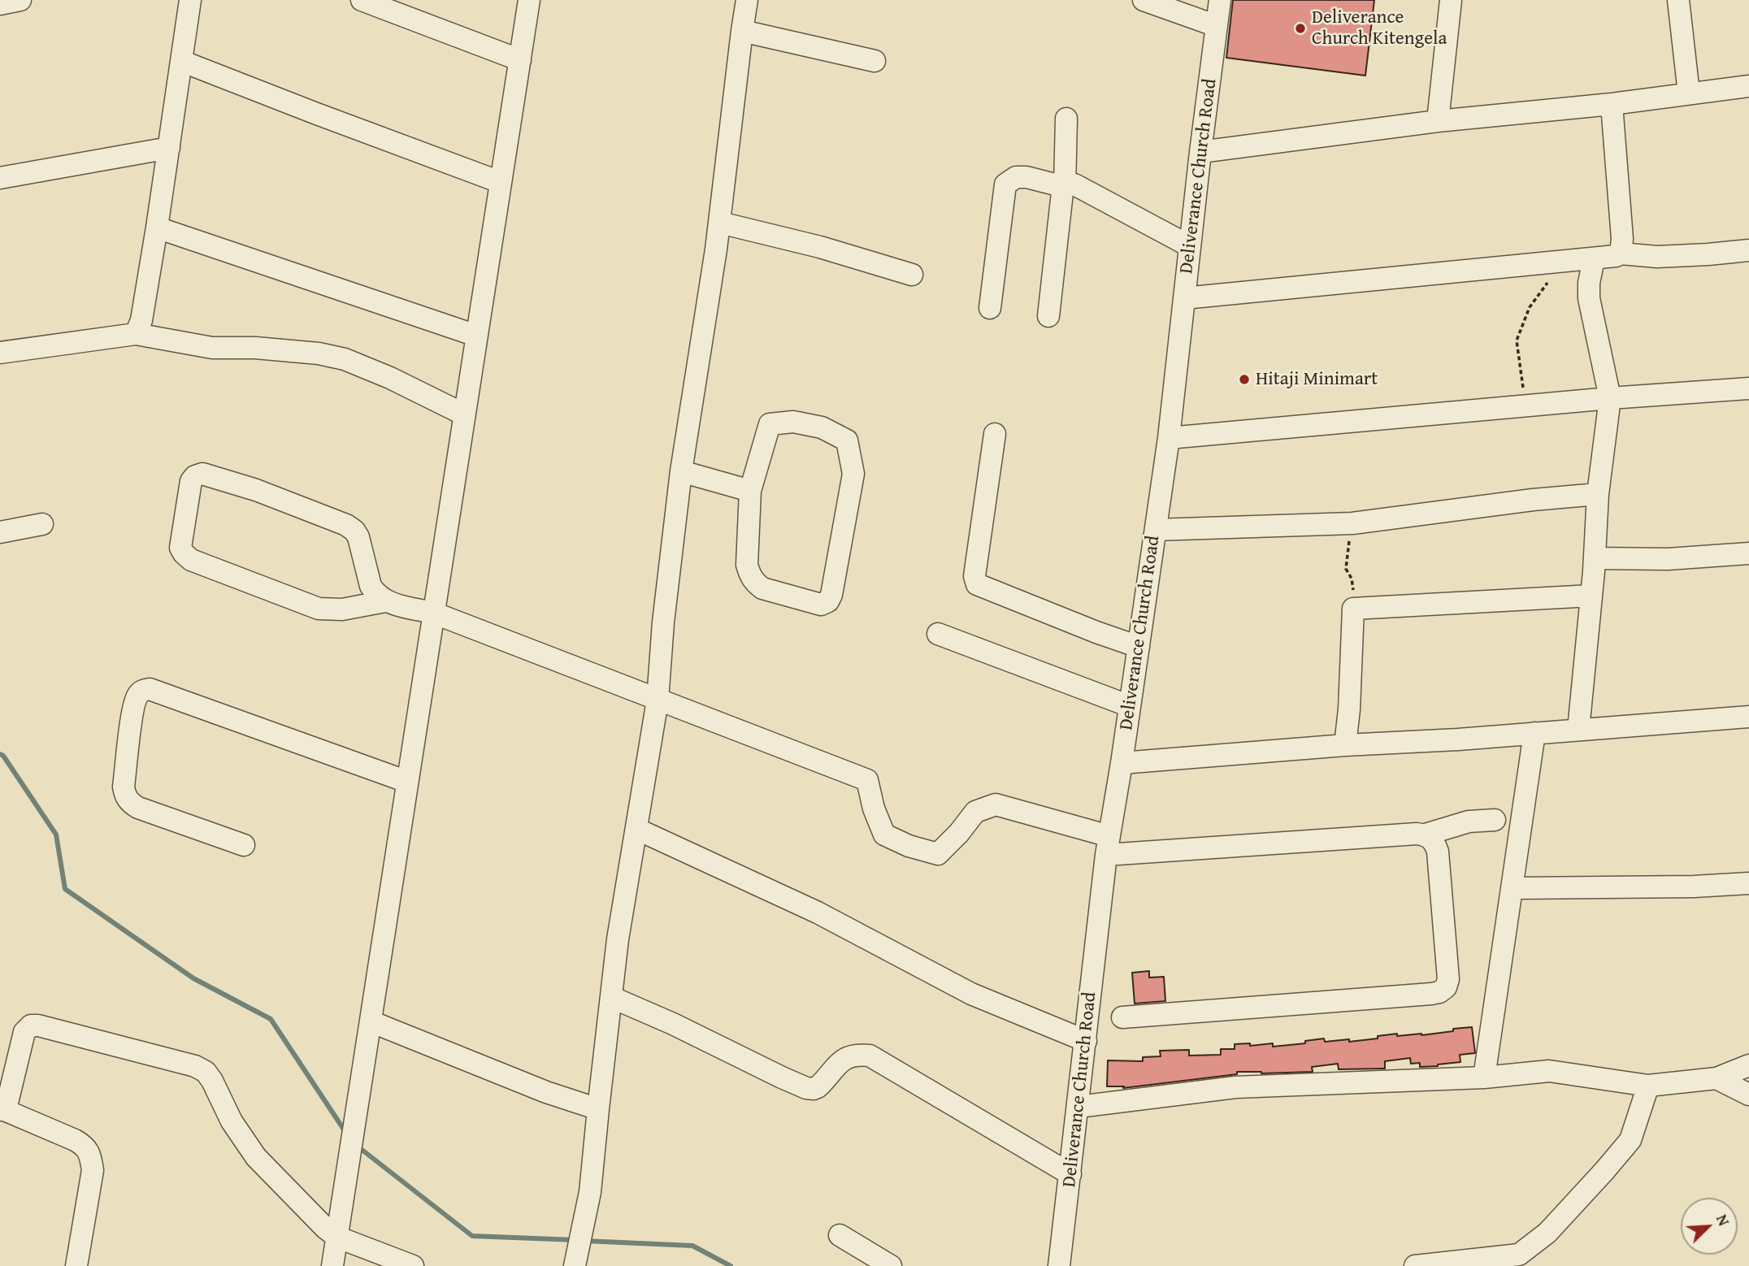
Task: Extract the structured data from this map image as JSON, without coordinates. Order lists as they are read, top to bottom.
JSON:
{
  "streets": {
    "street": ["Deliverance Church Road"]
  },
  "places": ["Deliverance Church Kitengela", "Hitaji Minimart"],
  "north": "top right"
}
